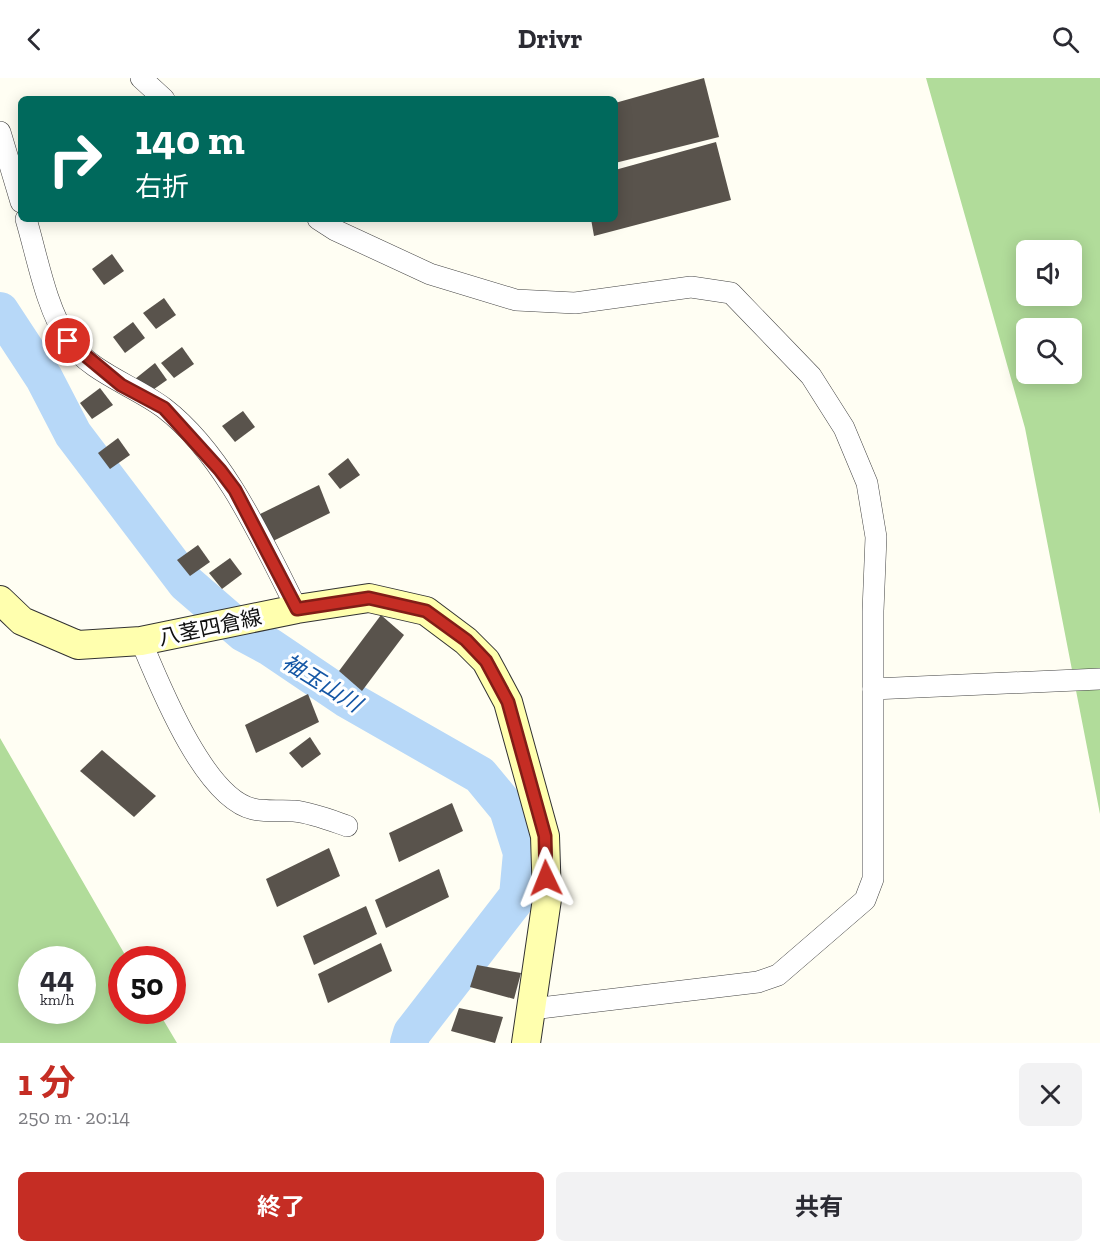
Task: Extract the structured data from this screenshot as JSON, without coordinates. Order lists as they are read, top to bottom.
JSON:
{
  "streets": {
    "main road": ["八茎四倉線"]
  },
  "water": ["袖玉山川"],
  "page": {
    "header": "Drivr",
    "turn": ["140 m", "右折"],
    "speed": "44 km/h",
    "limit": "50",
    "heading": ["1 分", "250 m · 20:14"],
    "buttons": ["終了", "共有"]
  }
}
